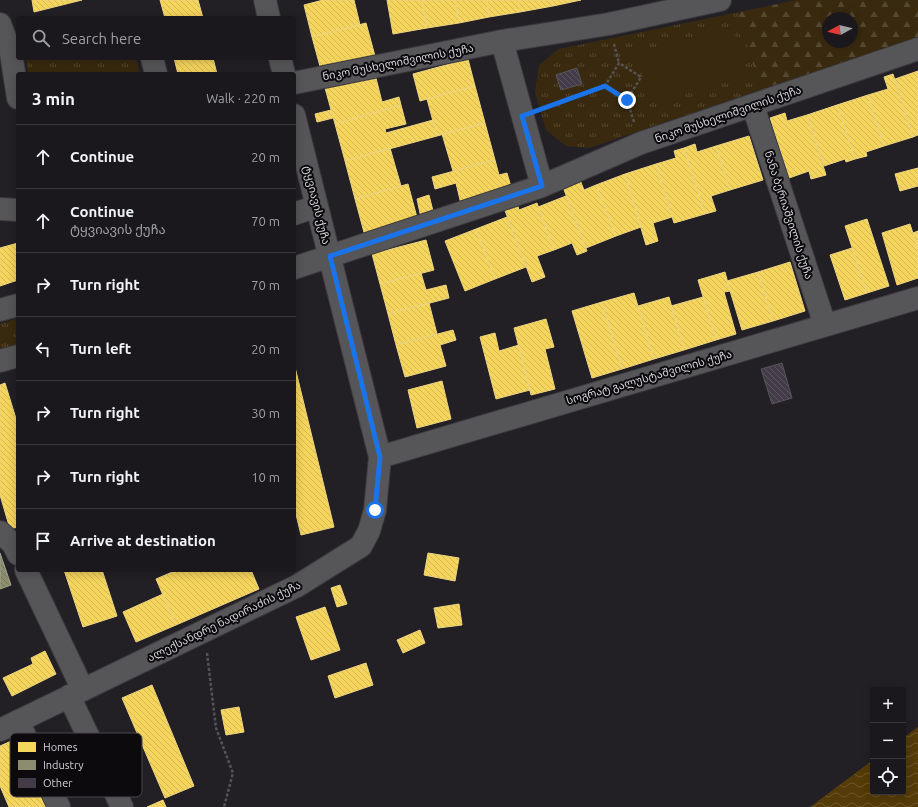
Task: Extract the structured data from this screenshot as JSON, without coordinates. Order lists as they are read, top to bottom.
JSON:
{
  "streets": {
    "street": [
      "ნიკო მუსხელიშვილის ქუჩა",
      "ტყვიავის ქუჩა",
      "ნანა ბერიაშვილის ქუჩა",
      "სოგრატ გალუსტაშვილის ქუჩა",
      "ალექსანდრე ნადირაძის ქუჩა"
    ]
  },
  "crossings": [
    ["ნიკო მუსხელიშვილის ქუჩა", "ტყვიავის ქუჩა"],
    ["ნიკო მუსხელიშვილის ქუჩა", "ნანა ბერიაშვილის ქუჩა"],
    ["ტყვიავის ქუჩა", "სოგრატ გალუსტაშვილის ქუჩა"],
    ["ტყვიავის ქუჩა", "ალექსანდრე ნადირაძის ქუჩა"],
    ["ნანა ბერიაშვილის ქუჩა", "სოგრატ გალუსტაშვილის ქუჩა"],
    ["სოგრატ გალუსტაშვილის ქუჩა", "ალექსანდრე ნადირაძის ქუჩა"]
  ],
  "legend": ["Homes", "Industry", "Other"],
  "north": "left",
  "page": {
    "search": "Search here",
    "heading": ["3 min", "Walk · 220 m"],
    "list": [
      ["Continue", "20 m"],
      ["Continue", "ტყვიავის ქუჩა", "70 m"],
      ["Turn right", "70 m"],
      ["Turn left", "20 m"],
      ["Turn right", "30 m"],
      ["Turn right", "10 m"],
      "Arrive at destination"
    ],
    "map_buttons": ["+", "−"]
  }
}
